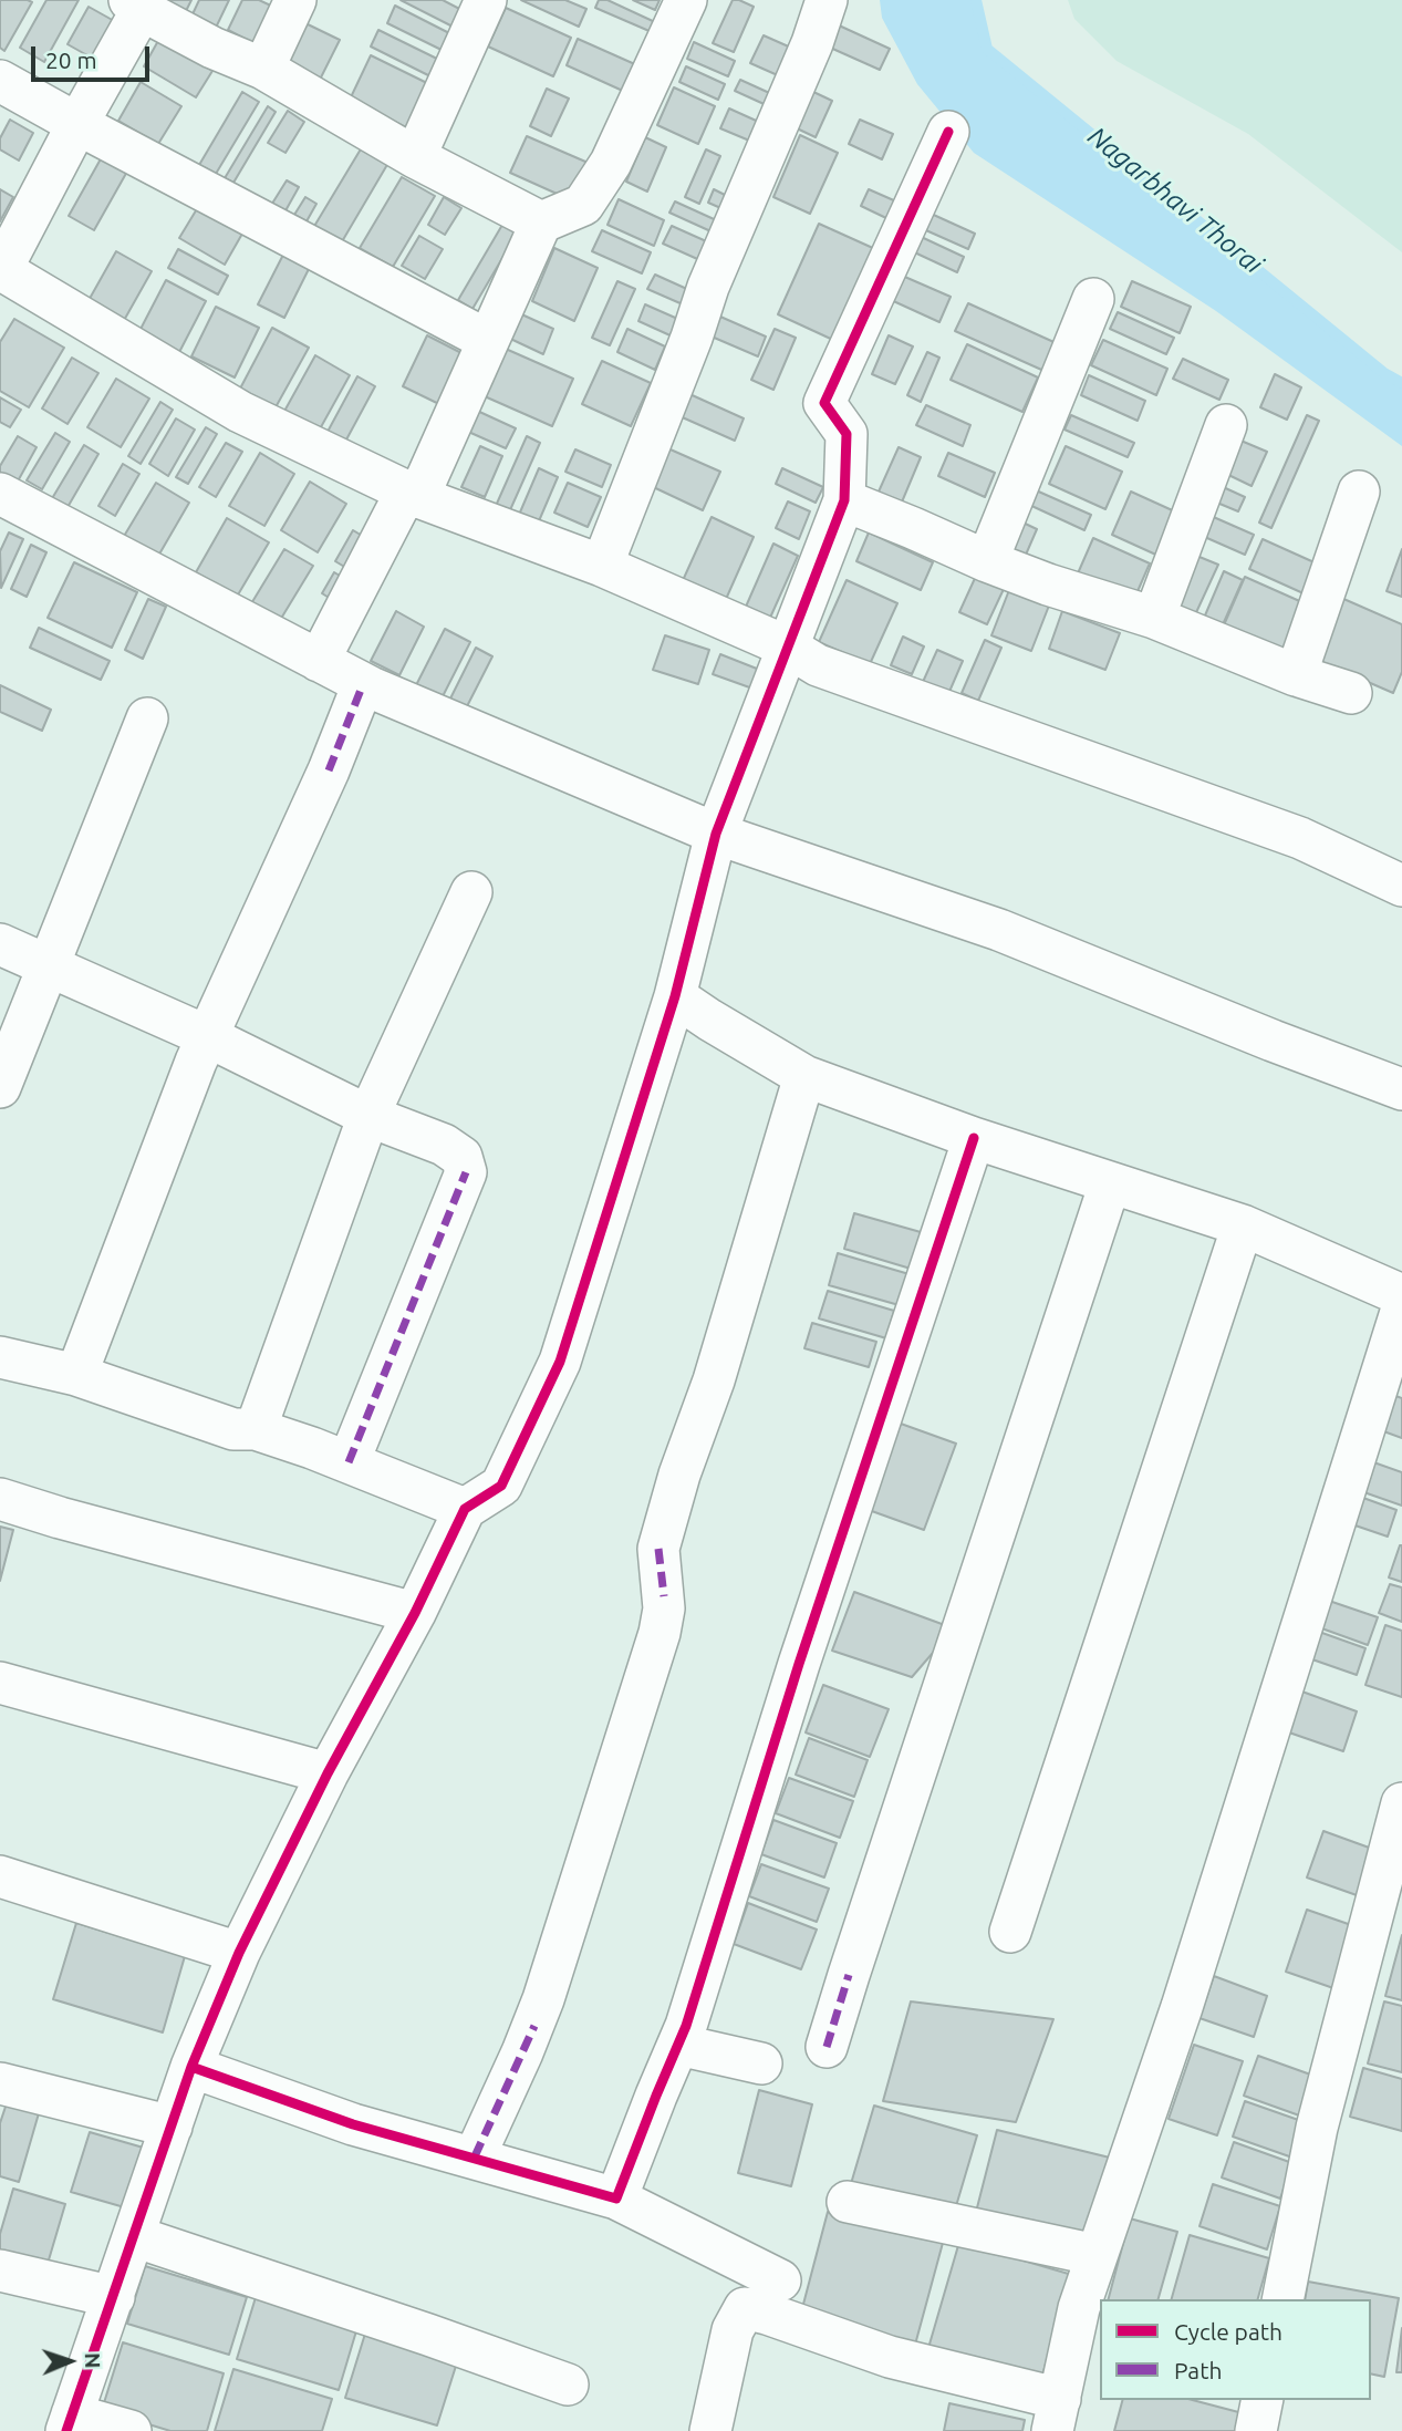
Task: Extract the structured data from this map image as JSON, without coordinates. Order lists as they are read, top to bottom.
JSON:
{
  "water": ["Nagarbhavi Thorai"],
  "legend": ["Cycle path", "Path"],
  "scale_bar": "20 m",
  "north": "right"
}
